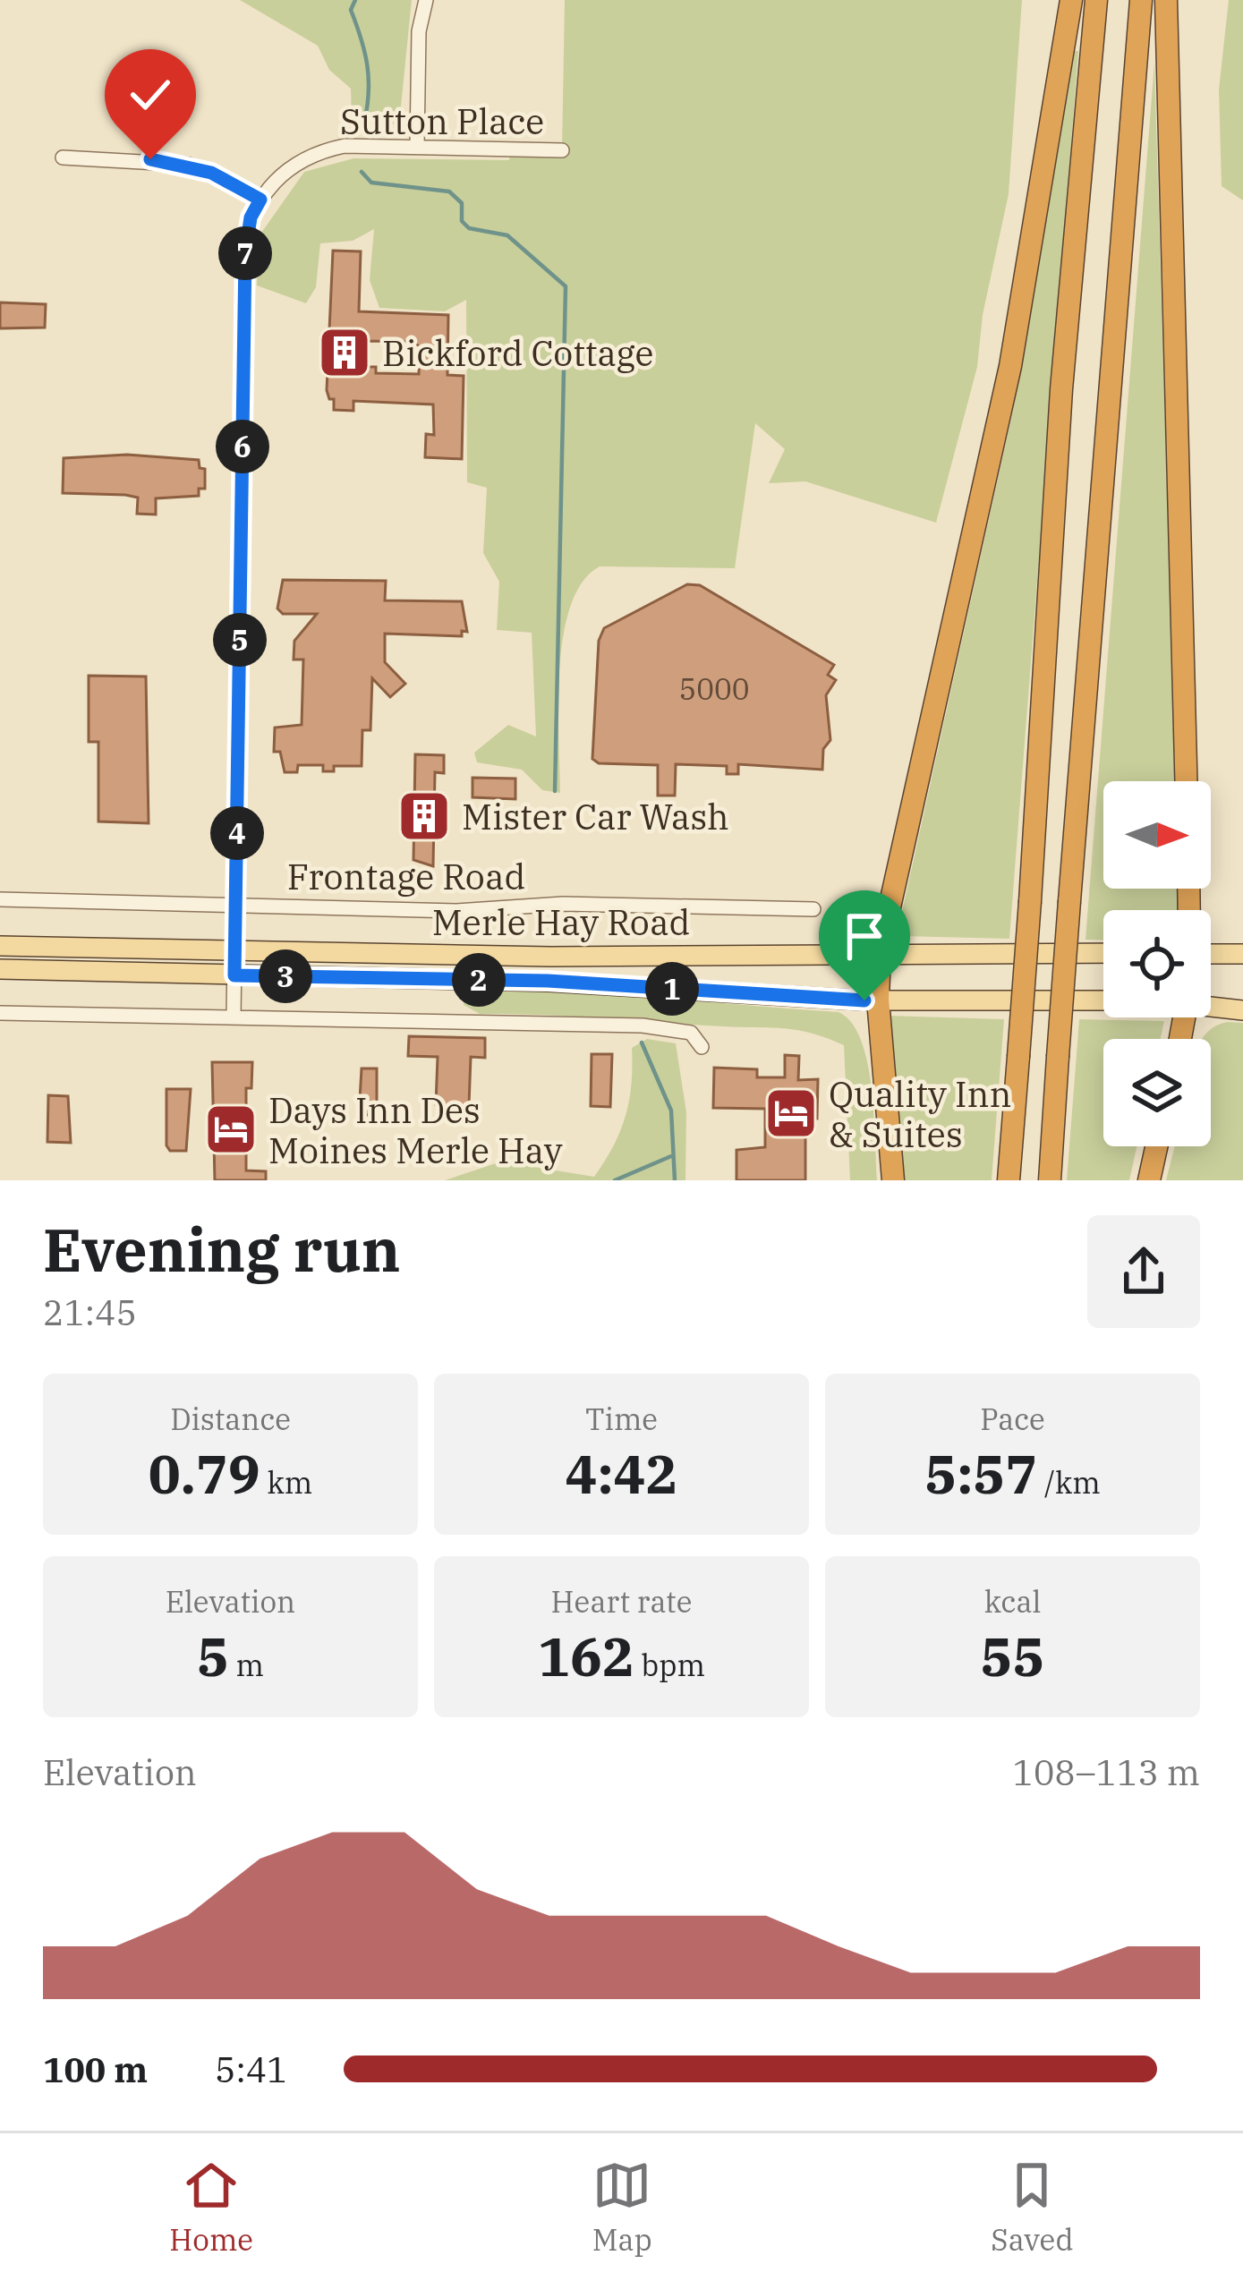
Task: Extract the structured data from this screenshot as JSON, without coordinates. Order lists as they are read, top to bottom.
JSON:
{
  "streets": {
    "main road": ["Merle Hay Road"],
    "street": ["Sutton Place", "Frontage Road"]
  },
  "places": {
    "building": ["Bickford Cottage", "Mister Car Wash"],
    "hotel": ["Quality Inn & Suites", "Days Inn Des Moines Merle Hay"]
  },
  "house_numbers": ["5000"],
  "north": "right",
  "page": {
    "pins": [
      "7",
      "6",
      "5",
      "4",
      "3",
      "2",
      "1"
    ],
    "heading": ["Evening run", "21:45"],
    "stats": [
      ["Distance", "0.79 km"],
      ["Time", "4:42"],
      ["Pace", "5:57 /km"],
      ["Elevation", "5 m"],
      ["Heart rate", "162 bpm"],
      ["kcal", "55"]
    ],
    "chart": ["Elevation", "108–113 m"],
    "list": [
      {
        "name": "100 m",
        "note": "5:41"
      }
    ],
    "tabs": ["Home", "Map", "Saved"]
  }
}
